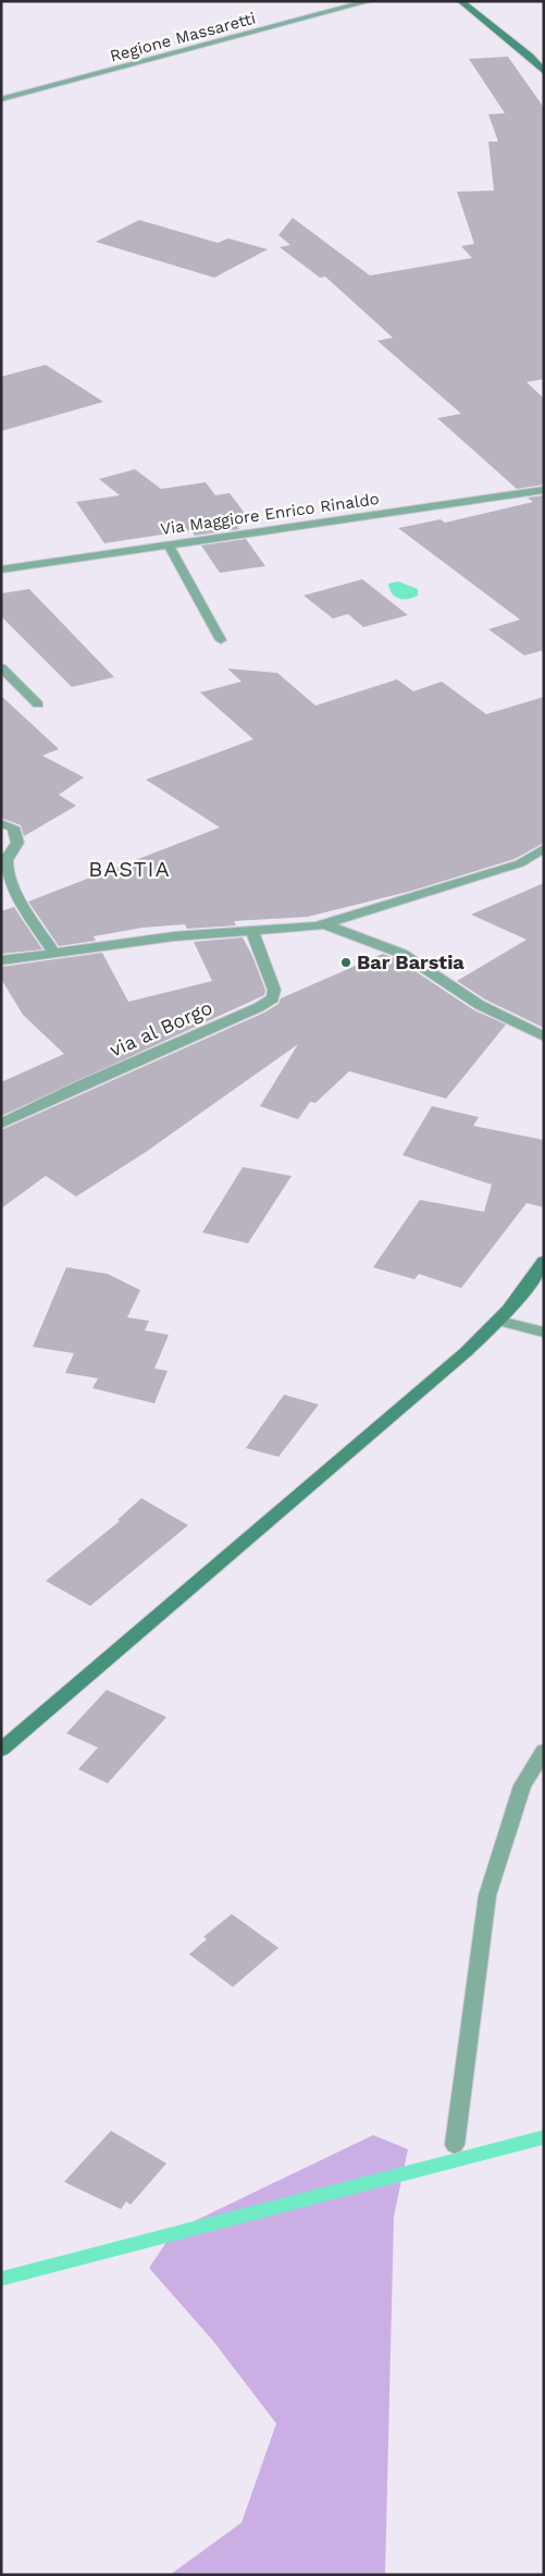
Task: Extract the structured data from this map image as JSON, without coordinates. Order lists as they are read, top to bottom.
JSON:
{
  "streets": {
    "street": ["Regione Massaretti", "Via Maggiore Enrico Rinaldo", "via al Borgo"]
  },
  "districts": ["BASTIA"],
  "places": ["Bar Barstia"]
}
